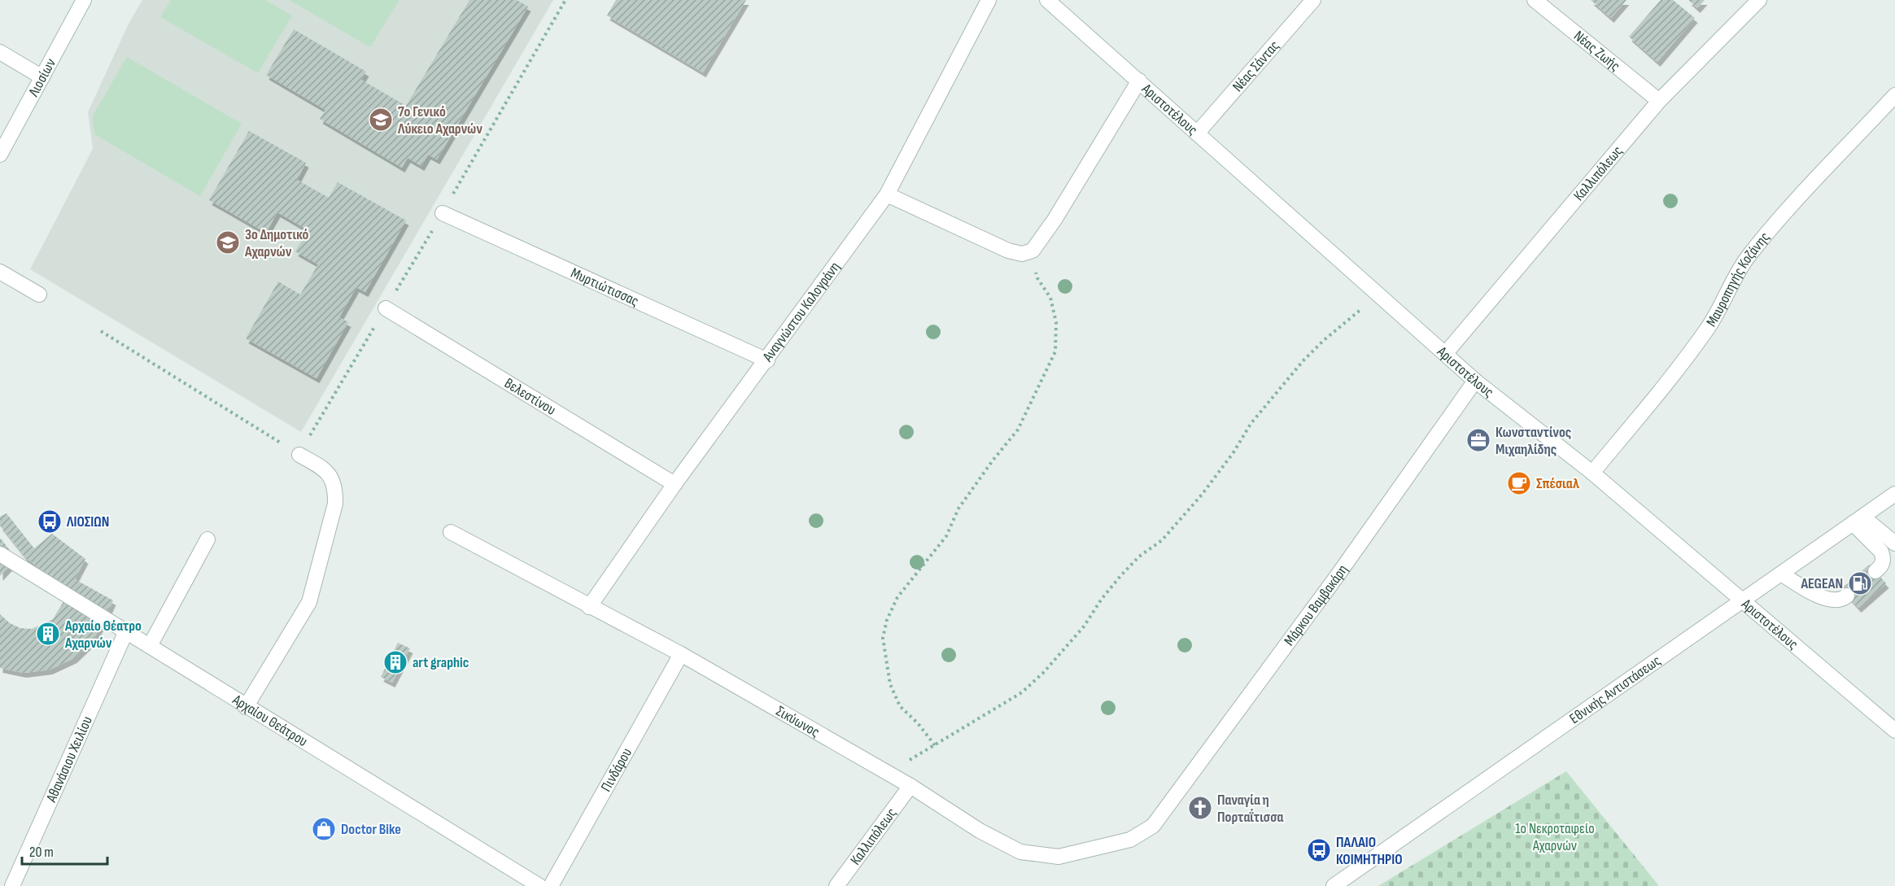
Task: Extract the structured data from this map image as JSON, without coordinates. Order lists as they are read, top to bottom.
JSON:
{
  "streets": {
    "street": [
      "Νέας Ζωής",
      "Νέας Σάντας",
      "Λιοσίων",
      "Αριστοτέλους",
      "Καλλιπόλεως",
      "Μαυροπηγής Κοζάνης",
      "Μυρτιώτισσας",
      "Αναγνώστου Καλογράνη",
      "Βελεστίνου",
      "Μάρκου Βαμβακάρη",
      "Εθνικής Αντιστάσεως",
      "Αρχαίου Θεάτρου",
      "Σικύωνος",
      "Αθανάσιου Χειλίου",
      "Πινδάρου"
    ]
  },
  "crossings": [
    ["Νέας Ζωής", "Καλλιπόλεως"],
    ["Νέας Σάντας", "Αριστοτέλους"],
    ["Αριστοτέλους", "Καλλιπόλεως"],
    ["Αριστοτέλους", "Μαυροπηγής Κοζάνης"],
    ["Αριστοτέλους", "Μάρκου Βαμβακάρη"],
    ["Αριστοτέλους", "Εθνικής Αντιστάσεως"],
    ["Καλλιπόλεως", "Σικύωνος"],
    ["Μυρτιώτισσας", "Αναγνώστου Καλογράνη"],
    ["Αναγνώστου Καλογράνη", "Βελεστίνου"],
    ["Αναγνώστου Καλογράνη", "Σικύωνος"],
    ["Μάρκου Βαμβακάρη", "Σικύωνος"],
    ["Αρχαίου Θεάτρου", "Αθανάσιου Χειλίου"],
    ["Σικύωνος", "Πινδάρου"]
  ],
  "parks": ["1ο Νεκροταφείο Αχαρνών"],
  "places": {
    "school or university": ["7ο Γενικό Λύκειο Αχαρνών", "3ο Δημοτικό Αχαρνών"],
    "office": ["Κωνσταντίνος Μιχαηλίδης"],
    "cafe": ["Σπέσιαλ"],
    "bus stop": ["ΛΙΟΣΙΩΝ", "ΠΑΛΑΙΟ ΚΟΙΜΗΤΗΡΙΟ"],
    "fuel station": ["AEGEAN"],
    "building": ["Αρχαίο Θέατρο Αχαρνών", "art graphic"],
    "church": ["Παναγία η Πορταΐτισσα"],
    "shop": ["Doctor Bike"]
  },
  "scale_bar": "20 m"
}
